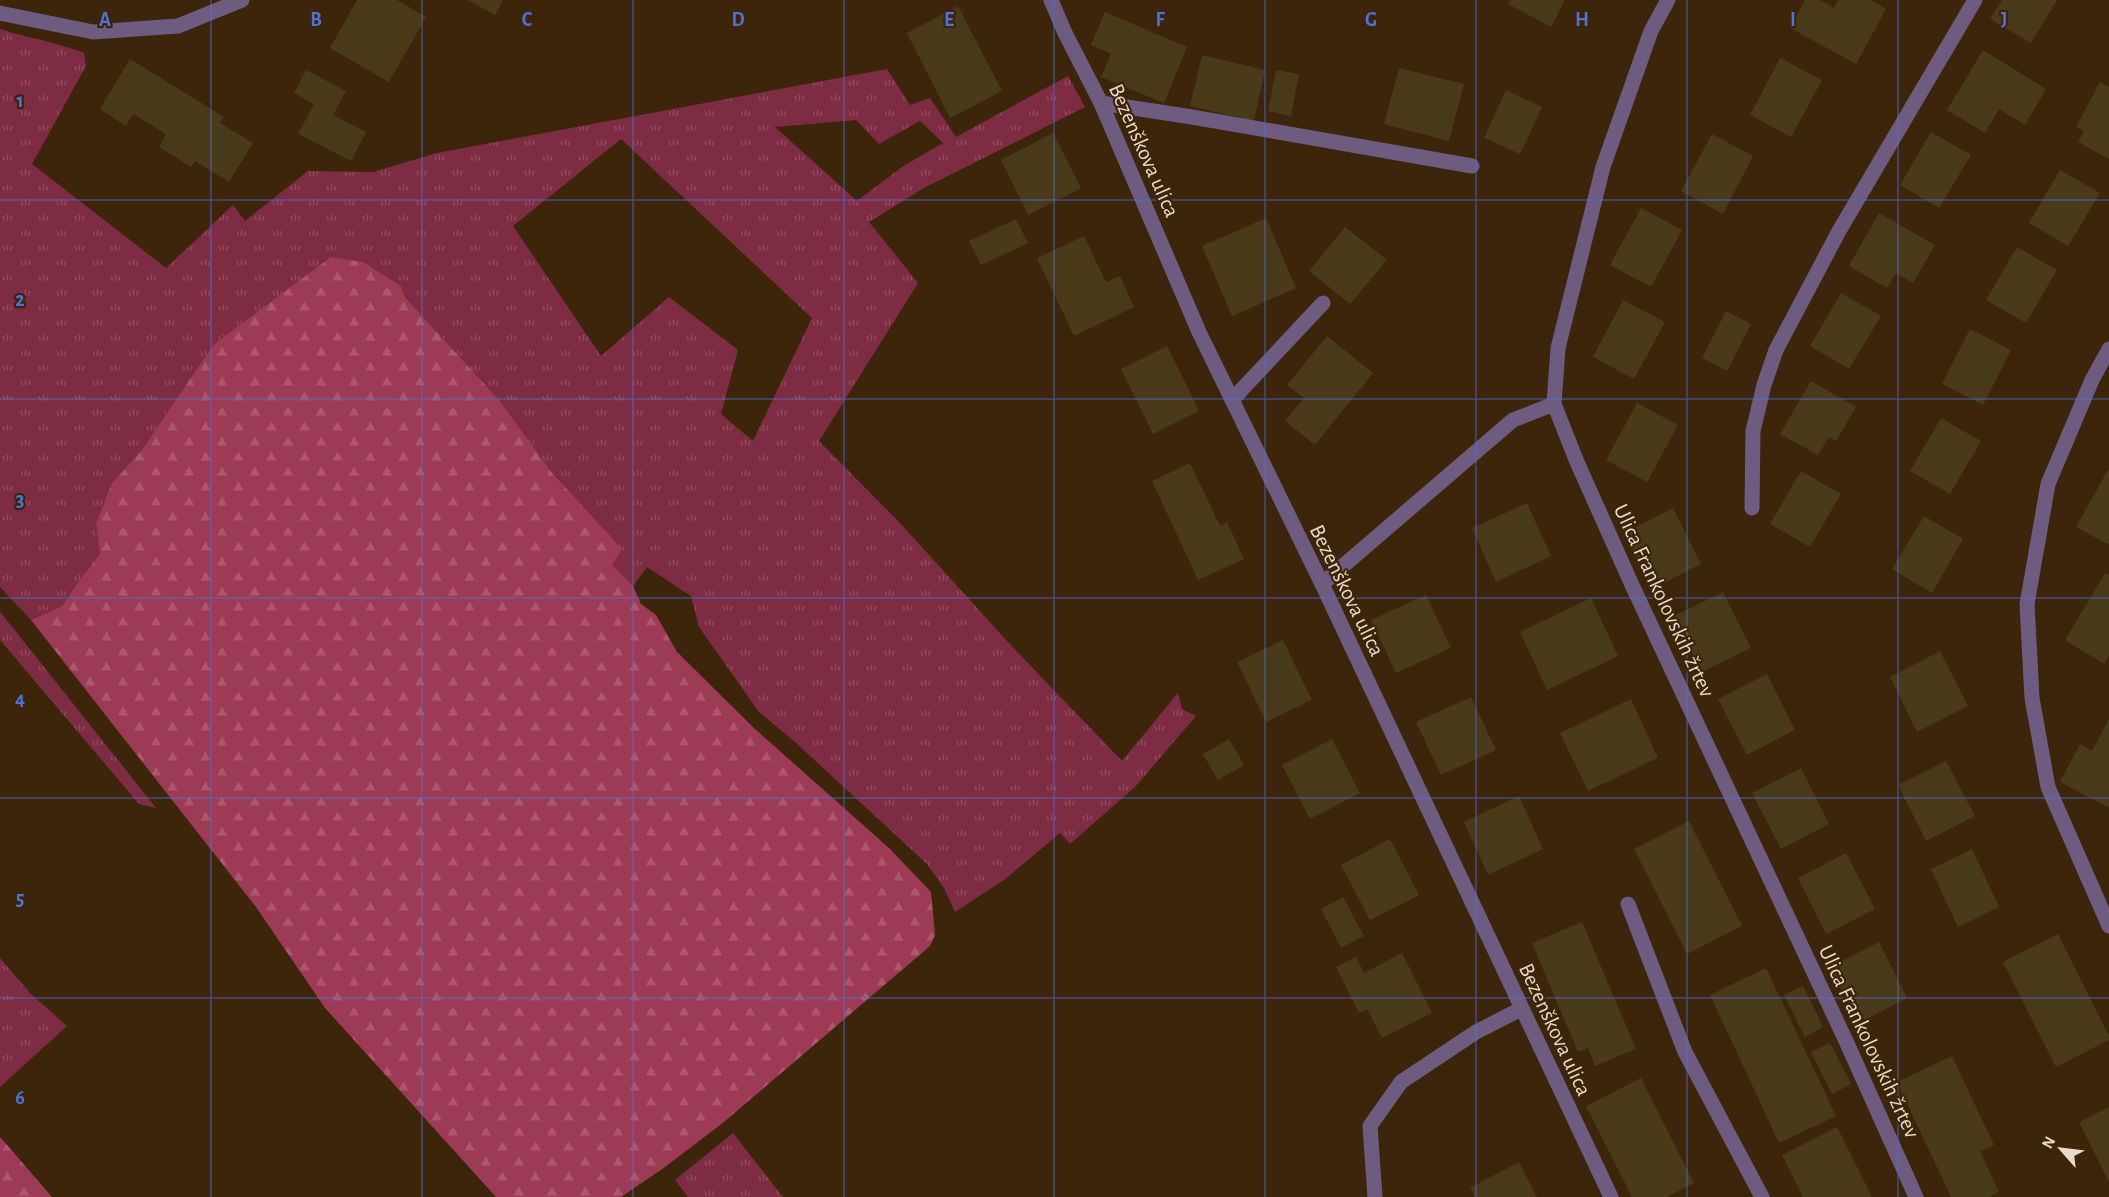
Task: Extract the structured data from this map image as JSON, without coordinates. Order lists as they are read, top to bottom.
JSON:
{
  "streets": {
    "street": ["Bezenškova ulica", "Ulica Frankolovskih žrtev"]
  },
  "north": "top left",
  "grid": {
    "columns": [
      "A",
      "B",
      "C",
      "D",
      "E",
      "F",
      "G",
      "H",
      "I",
      "J"
    ],
    "rows": [
      "1",
      "2",
      "3",
      "4",
      "5",
      "6"
    ]
  }
}
